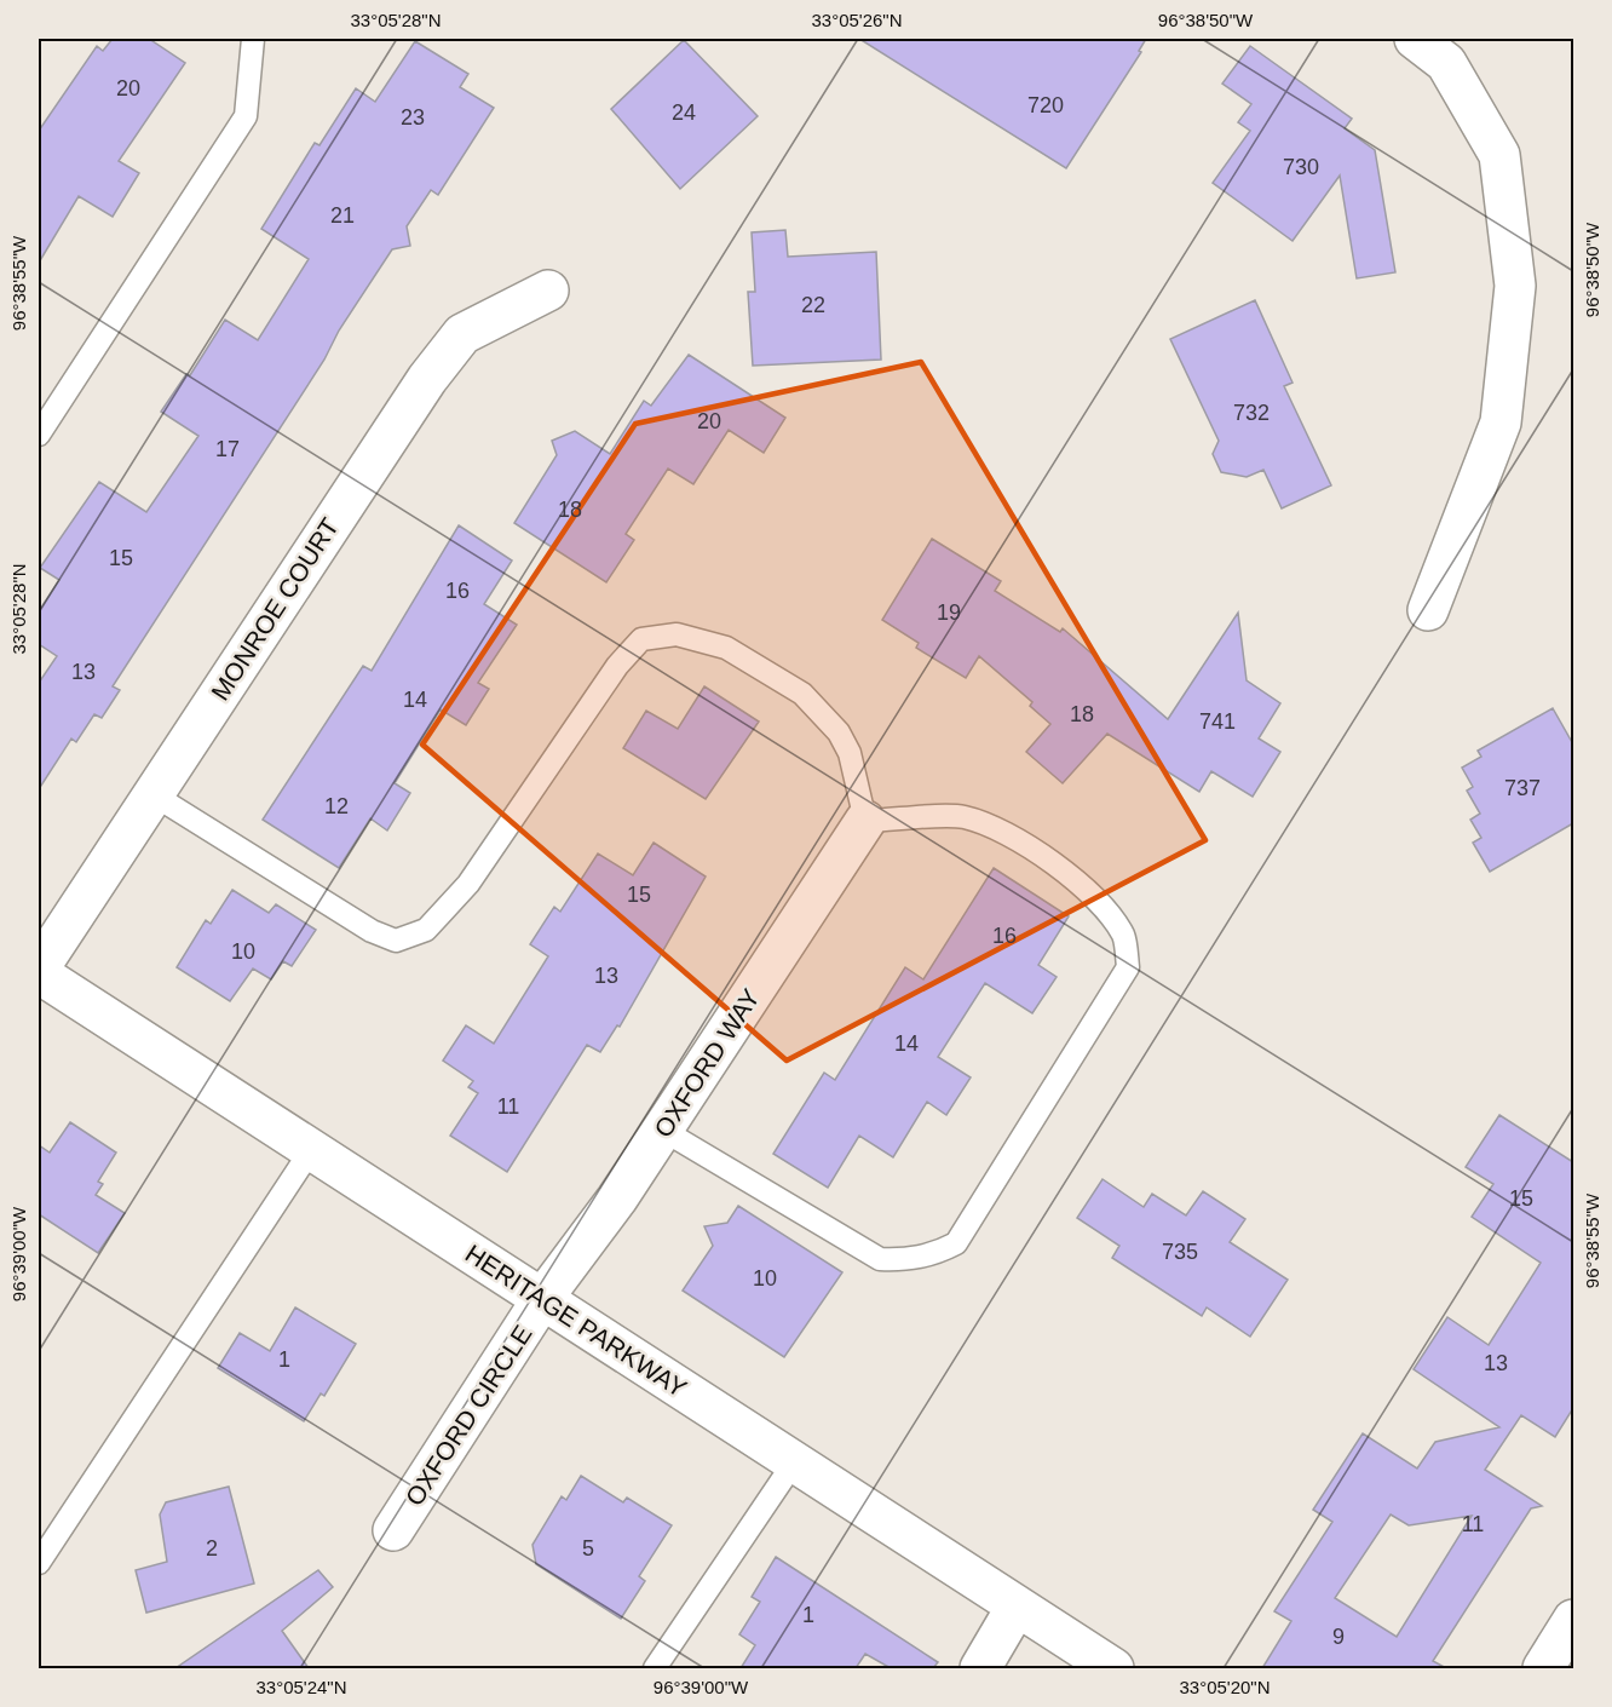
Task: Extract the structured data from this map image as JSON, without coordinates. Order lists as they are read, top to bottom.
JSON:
{
  "streets": {
    "street": [
      "MONROE COURT",
      "OXFORD WAY",
      "HERITAGE PARKWAY",
      "OXFORD CIRCLE"
    ]
  },
  "crossings": [
    ["MONROE COURT", "HERITAGE PARKWAY"],
    ["OXFORD WAY", "HERITAGE PARKWAY"],
    ["OXFORD WAY", "OXFORD CIRCLE"],
    ["HERITAGE PARKWAY", "OXFORD CIRCLE"]
  ],
  "house_numbers": [
    "20",
    "720",
    "24",
    "23",
    "730",
    "21",
    "22",
    "732",
    "20",
    "17",
    "18",
    "15",
    "16",
    "19",
    "13",
    "14",
    "18",
    "741",
    "737",
    "12",
    "15",
    "16",
    "10",
    "13",
    "14",
    "11",
    "15",
    "735",
    "10",
    "1",
    "13",
    "11",
    "2",
    "5",
    "1",
    "9"
  ],
  "coordinates": [
    "33°05'28\"N",
    "33°05'26\"N",
    "96°38'50\"W",
    "96°38'55\"W",
    "96°39'00\"W",
    "33°05'24\"N",
    "33°05'20\"N"
  ]
}
